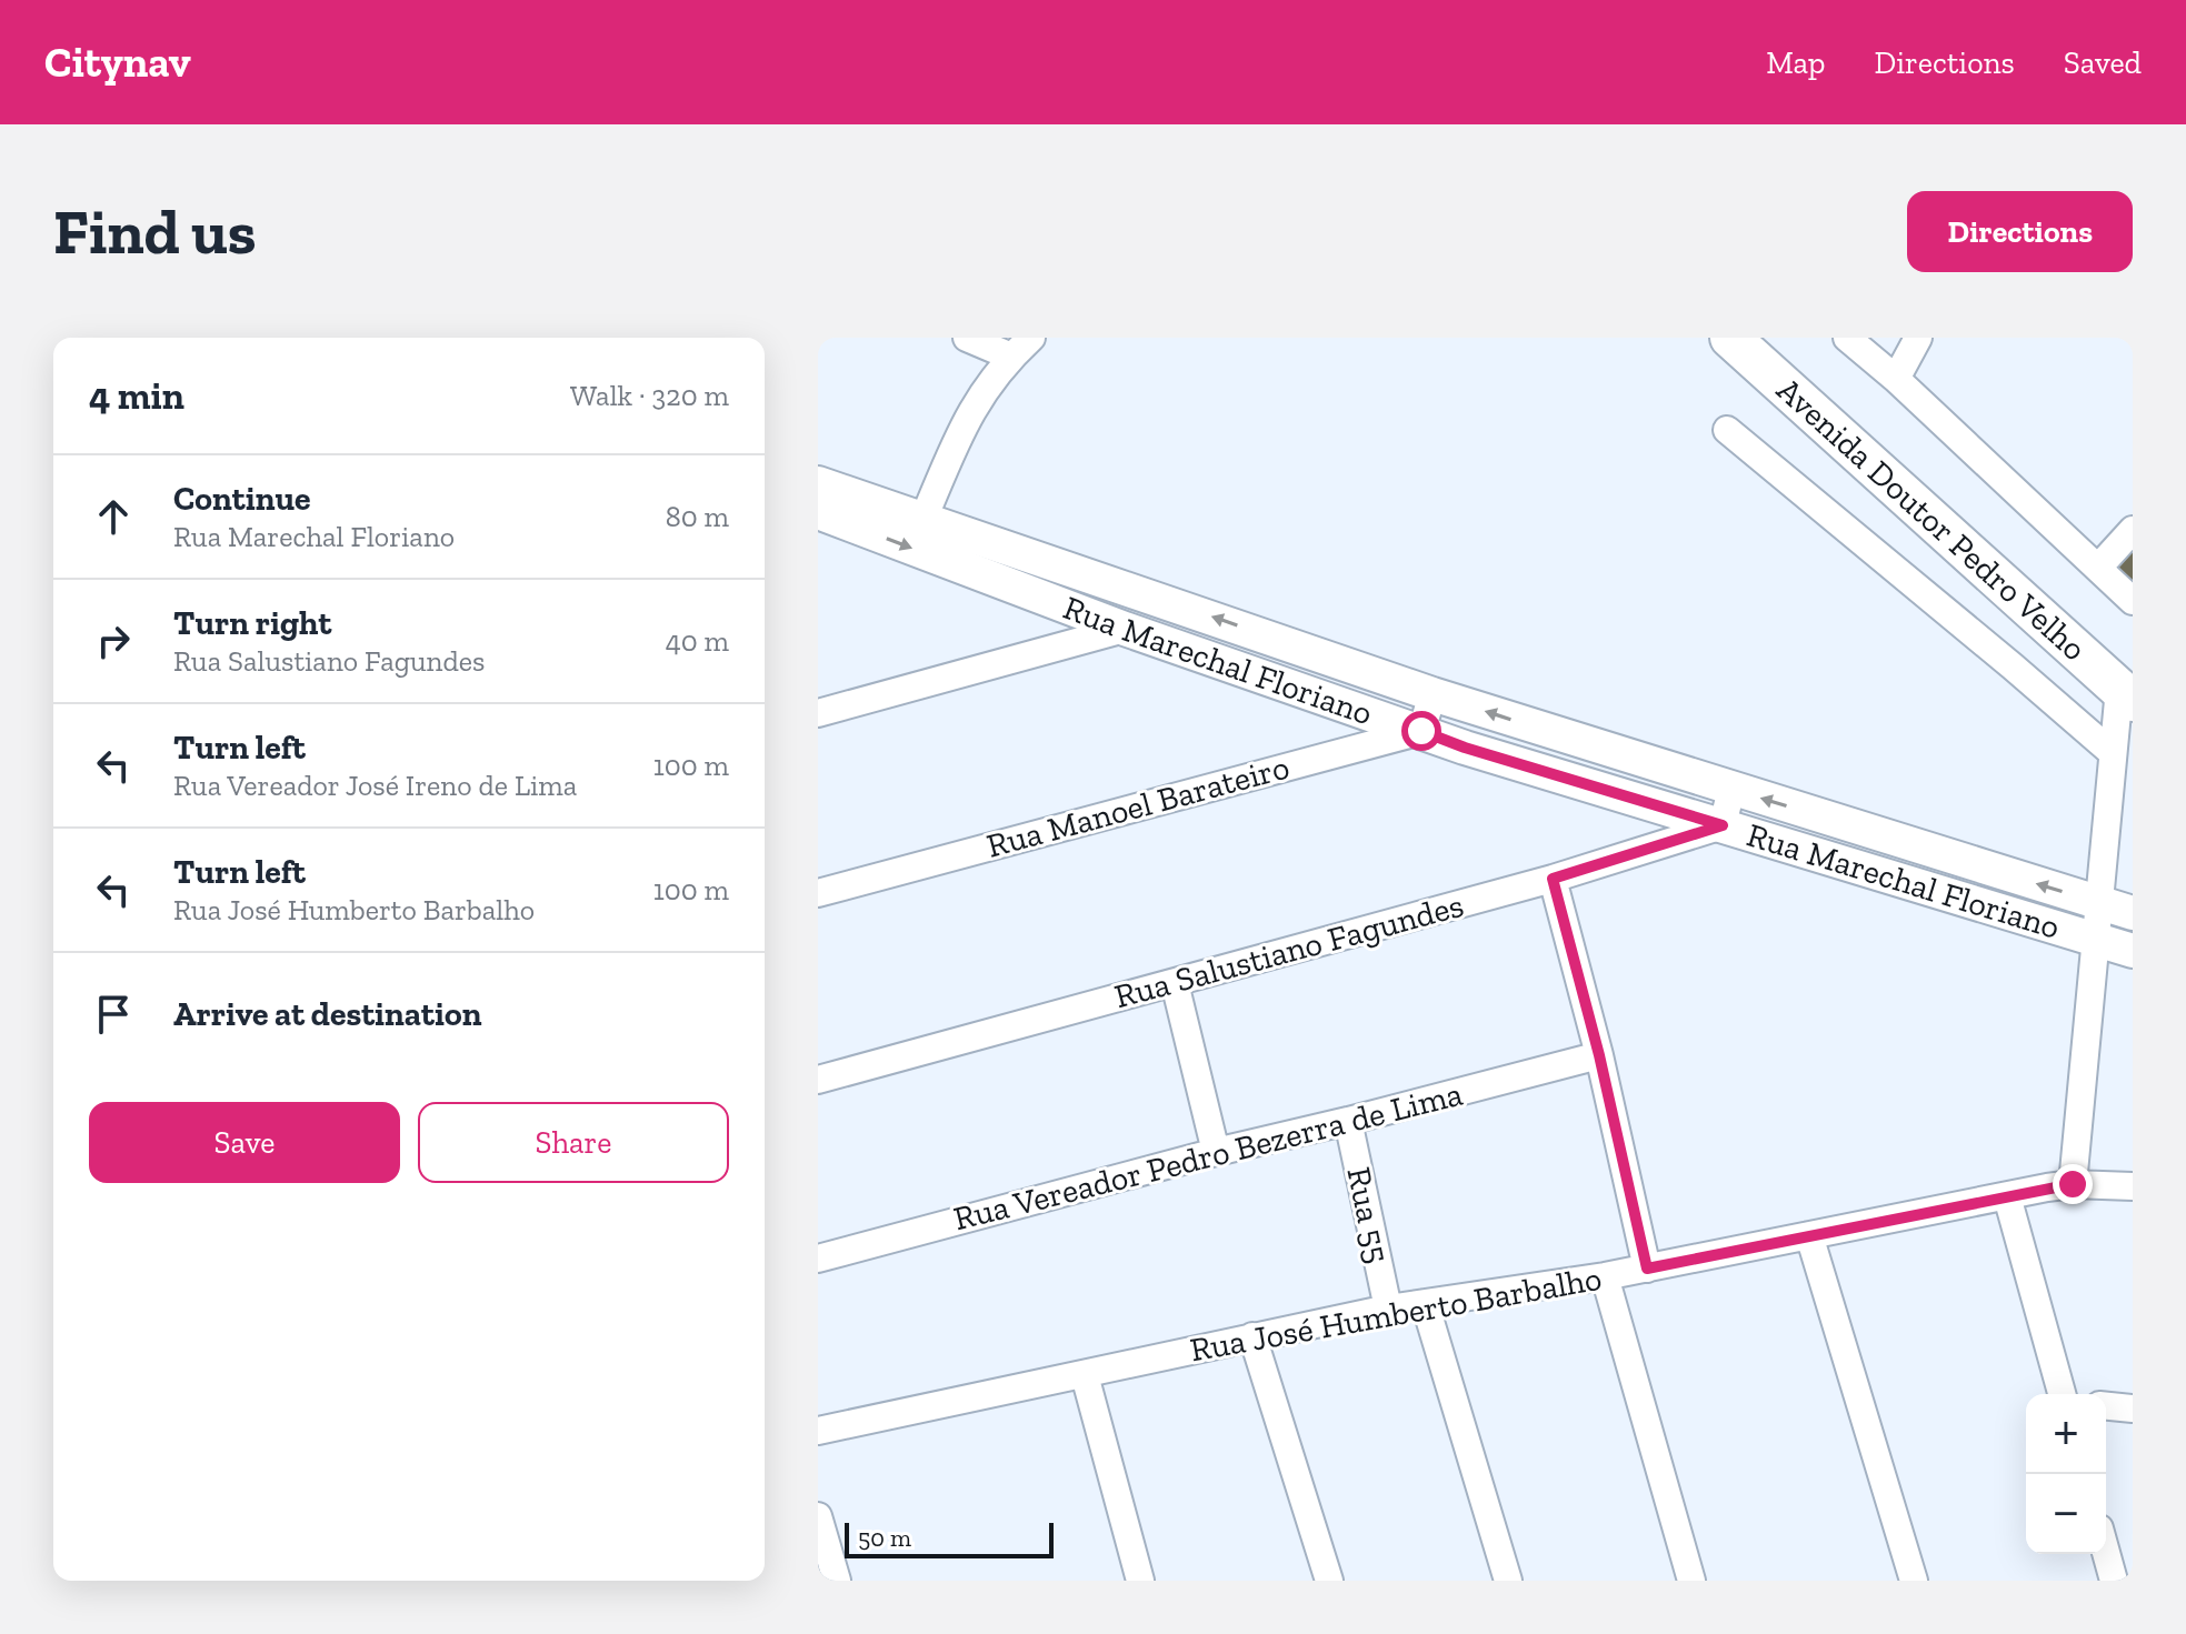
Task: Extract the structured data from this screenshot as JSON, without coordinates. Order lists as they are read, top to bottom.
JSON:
{
  "streets": {
    "main road": ["Avenida Doutor Pedro Velho"],
    "street": [
      "Rua Marechal Floriano",
      "Rua Manoel Barateiro",
      "Rua Salustiano Fagundes",
      "Rua Vereador Pedro Bezerra de Lima",
      "Rua 55",
      "Rua José Humberto Barbalho"
    ]
  },
  "crossings": [
    ["Rua Marechal Floriano", "Rua Manoel Barateiro"],
    ["Rua Marechal Floriano", "Rua Salustiano Fagundes"],
    ["Rua Vereador Pedro Bezerra de Lima", "Rua 55"],
    ["Rua 55", "Rua José Humberto Barbalho"]
  ],
  "scale_bar": "50 m",
  "page": {
    "header": "Citynav",
    "nav": ["Map", "Directions", "Saved"],
    "buttons": [
      "Directions",
      ["Save", "Share"]
    ],
    "title": "Find us",
    "heading": ["4 min", "Walk · 320 m"],
    "list": [
      ["Continue", "Rua Marechal Floriano", "80 m"],
      ["Turn right", "Rua Salustiano Fagundes", "40 m"],
      ["Turn left", "Rua Vereador José Ireno de Lima", "100 m"],
      ["Turn left", "Rua José Humberto Barbalho", "100 m"],
      "Arrive at destination"
    ],
    "map_buttons": ["+", "−"],
    "scale": "50 m"
  }
}
